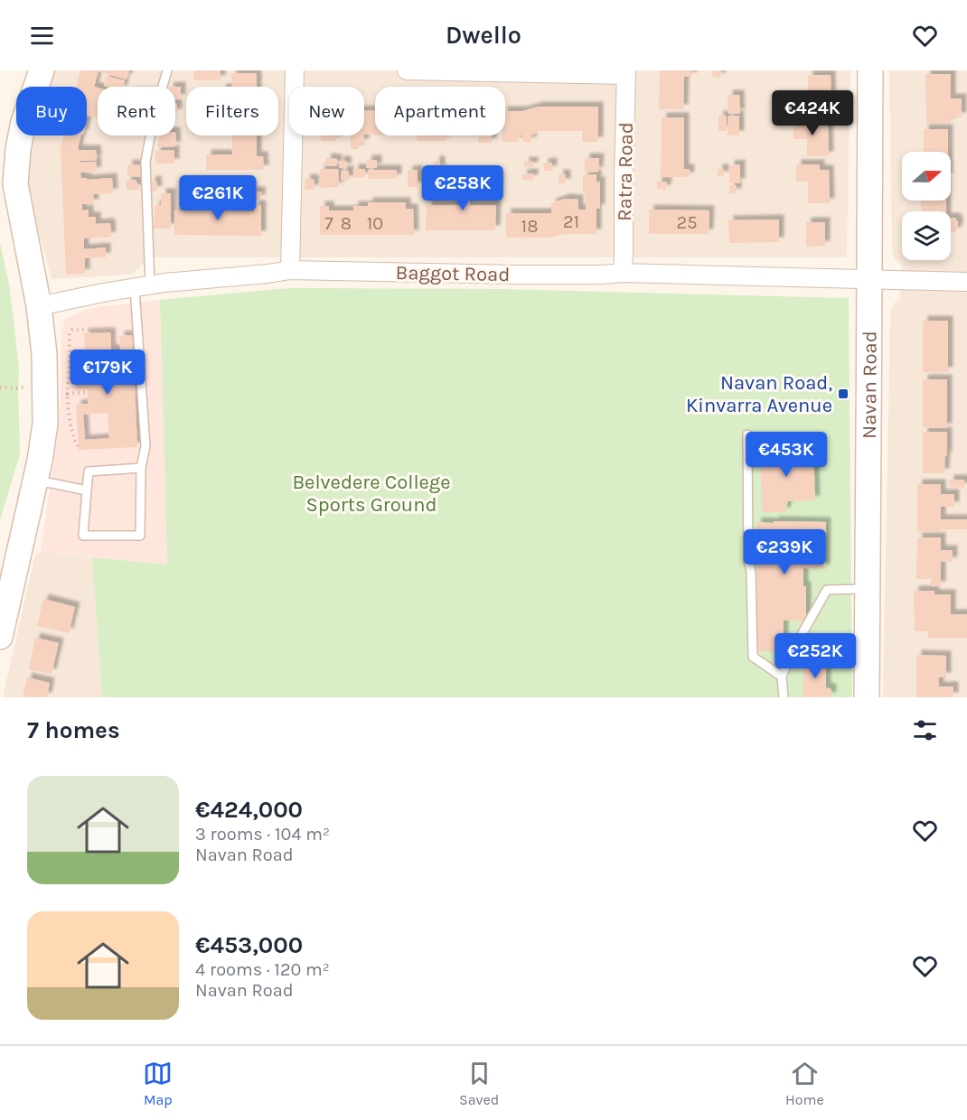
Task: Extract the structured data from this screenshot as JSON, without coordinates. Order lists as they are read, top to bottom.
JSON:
{
  "streets": {
    "main road": ["Navan Road"],
    "street": ["Ratra Road", "Baggot Road"]
  },
  "crossings": [
    ["Ratra Road", "Baggot Road"],
    ["Baggot Road", "Navan Road"]
  ],
  "parks": ["Belvedere College Sports Ground"],
  "places": {
    "transit": ["Navan Road, Kinvarra Avenue"]
  },
  "house_numbers": [
    "21",
    "25",
    "7",
    "8",
    "10",
    "18"
  ],
  "north": "right",
  "page": {
    "header": "Dwello",
    "chip": [
      "Buy",
      "Rent",
      "Filters",
      "New",
      "Apartment"
    ],
    "price": [
      "€424K",
      "€258K",
      "€261K",
      "€179K",
      "€453K",
      "€239K",
      "€252K"
    ],
    "heading": "7 homes",
    "list": [
      {
        "name": "€424,000",
        "note": "3 rooms · 104 m² · Navan Road"
      },
      {
        "name": "€453,000",
        "note": "4 rooms · 120 m² · Navan Road"
      }
    ],
    "tabs": ["Map", "Saved", "Home"]
  }
}
